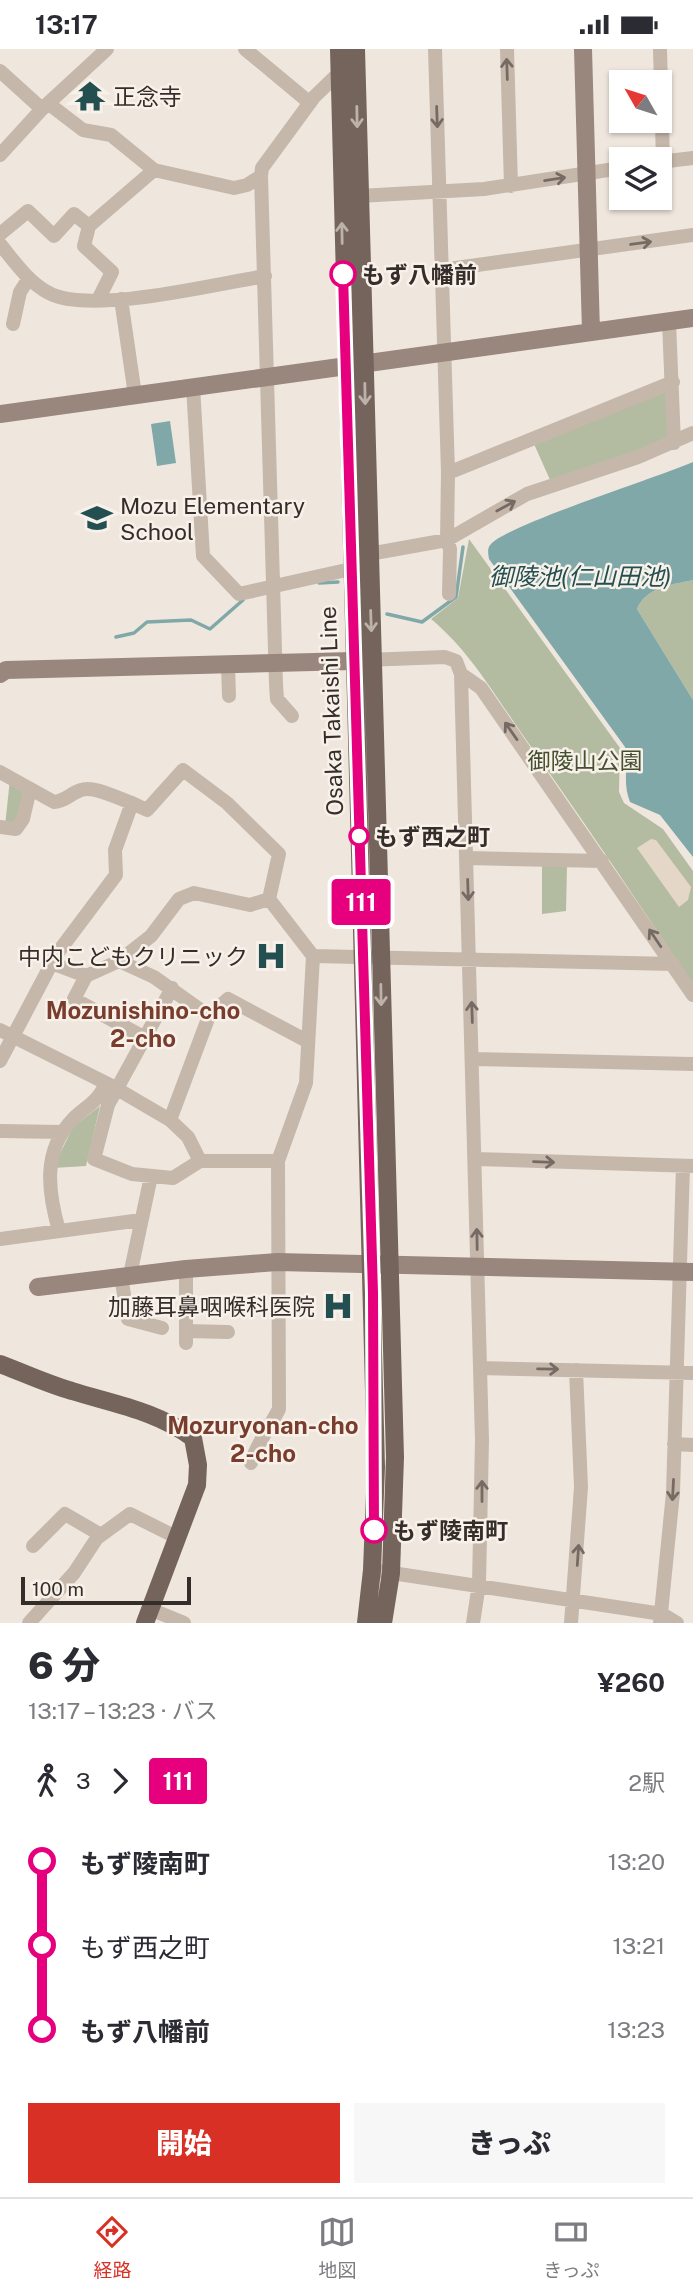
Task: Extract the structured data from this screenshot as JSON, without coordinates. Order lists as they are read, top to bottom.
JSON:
{
  "streets": {
    "main road": ["Osaka Takaishi Line"]
  },
  "districts": ["Mozunishino-cho 2-cho", "Mozuryonan-cho 2-cho"],
  "water": ["御陵池(仁山田池)"],
  "parks": ["御陵山公園"],
  "places": {
    "temple": ["正念寺"],
    "other": ["もず八幡前", "もず西之町", "もず陵南町"],
    "school or university": ["Mozu Elementary School"],
    "hospital": ["中内こどもクリニック", "加藤耳鼻咽喉科医院"]
  },
  "lines": ["bus line 111"],
  "scale_bar": "100 m",
  "north": "top left",
  "page": {
    "status": "13:17",
    "on_map": "111",
    "scale": "100 m",
    "heading": ["6 分", "13:17 – 13:23 · バス", "¥260"],
    "legs": ["3", "111", "2駅"],
    "list": [
      {
        "name": "もず陵南町",
        "value": "13:20"
      },
      {
        "name": "もず西之町",
        "value": "13:21"
      },
      {
        "name": "もず八幡前",
        "value": "13:23"
      }
    ],
    "buttons": ["開始", "きっぷ"],
    "tabs": ["経路", "地図", "きっぷ"]
  }
}
